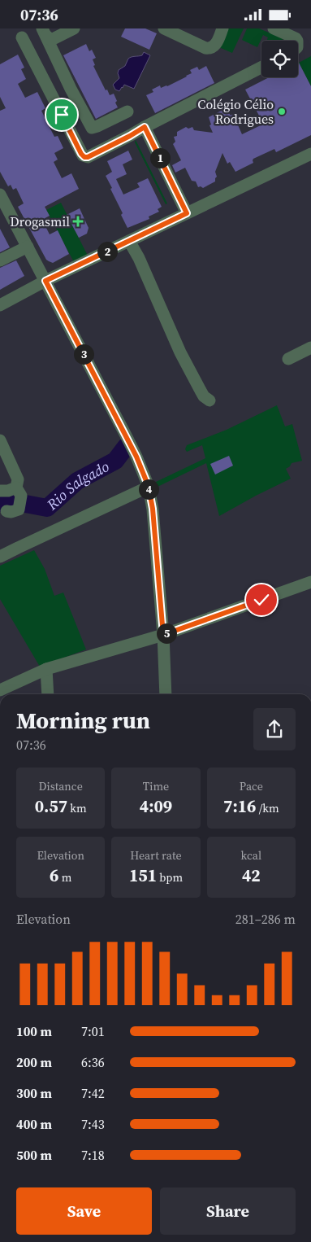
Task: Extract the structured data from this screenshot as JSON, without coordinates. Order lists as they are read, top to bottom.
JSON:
{
  "water": ["Rio Salgado"],
  "places": {
    "other": ["Colégio Célio Rodrigues"],
    "health": ["Drogasmil"]
  },
  "page": {
    "status": "07:36",
    "pins": [
      "1",
      "2",
      "3",
      "4",
      "5"
    ],
    "heading": ["Morning run", "07:36"],
    "stats": [
      ["Distance", "0.57 km"],
      ["Time", "4:09"],
      ["Pace", "7:16 /km"],
      ["Elevation", "6 m"],
      ["Heart rate", "151 bpm"],
      ["kcal", "42"]
    ],
    "chart": ["Elevation", "281–286 m"],
    "list": [
      {
        "name": "100 m",
        "note": "7:01"
      },
      {
        "name": "200 m",
        "note": "6:36"
      },
      {
        "name": "300 m",
        "note": "7:42"
      },
      {
        "name": "400 m",
        "note": "7:43"
      },
      {
        "name": "500 m",
        "note": "7:18"
      }
    ],
    "buttons": ["Save", "Share"]
  }
}
